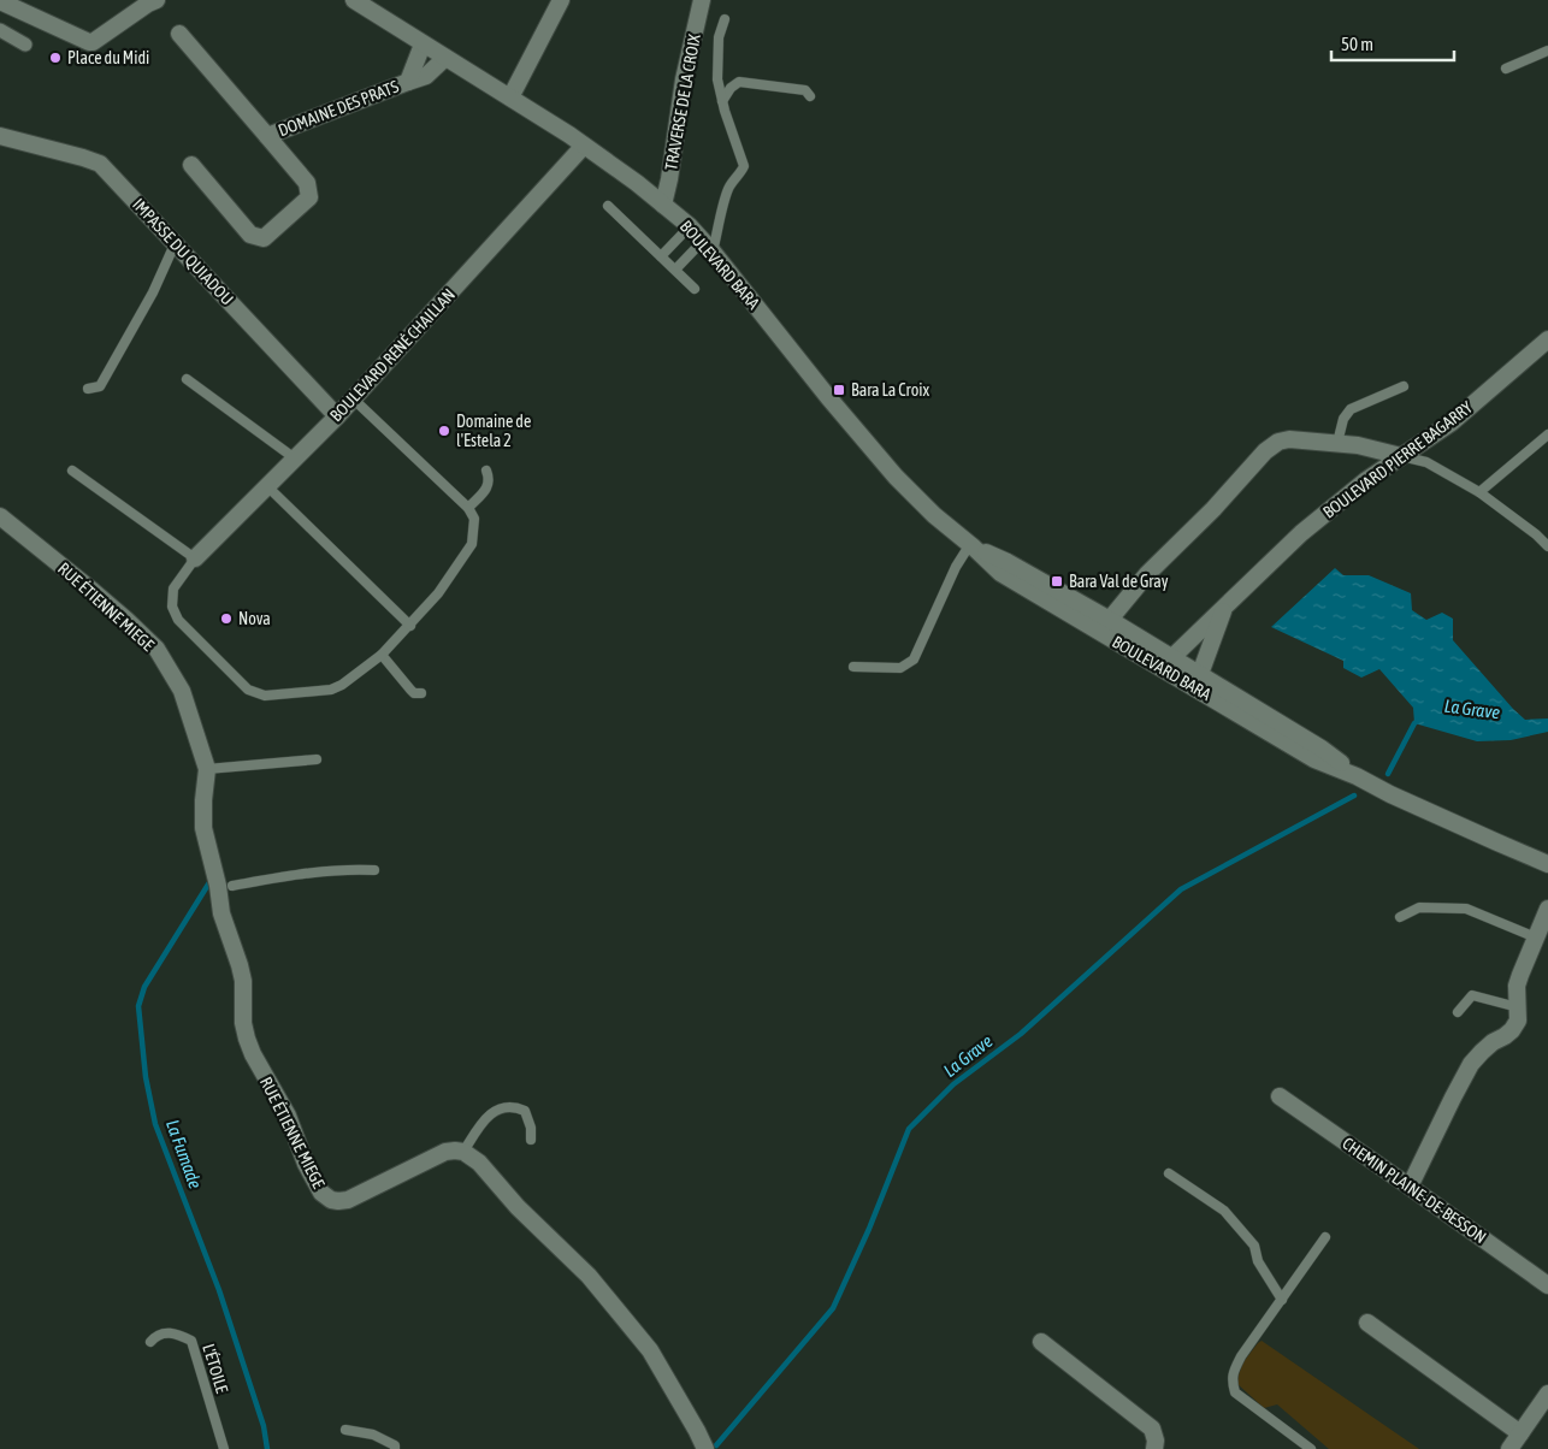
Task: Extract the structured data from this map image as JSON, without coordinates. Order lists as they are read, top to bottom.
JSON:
{
  "streets": {
    "street": [
      "TRAVERSE DE LA CROIX",
      "DOMAINE DES PRATS",
      "IMPASSE DU QUIADOU",
      "BOULEVARD BARA",
      "BOULEVARD RENÉ CHAILLAN",
      "BOULEVARD PIERRE BAGARRY",
      "RUE ÉTIENNE MIEGE",
      "CHEMIN PLAINE-DE-BESSON"
    ],
    "lane": ["L'ÉTOILE"]
  },
  "crossings": [
    ["TRAVERSE DE LA CROIX", "BOULEVARD BARA"],
    ["DOMAINE DES PRATS", "BOULEVARD BARA"],
    ["IMPASSE DU QUIADOU", "BOULEVARD RENÉ CHAILLAN"],
    ["BOULEVARD BARA", "BOULEVARD RENÉ CHAILLAN"],
    ["BOULEVARD BARA", "BOULEVARD PIERRE BAGARRY"]
  ],
  "water": ["La Grave", "La Fumade"],
  "places": {
    "other": ["Place du Midi", "Domaine de l'Estela 2", "Nova"],
    "transit": ["Bara La Croix", "Bara Val de Gray"]
  },
  "scale_bar": "50 m"
}
